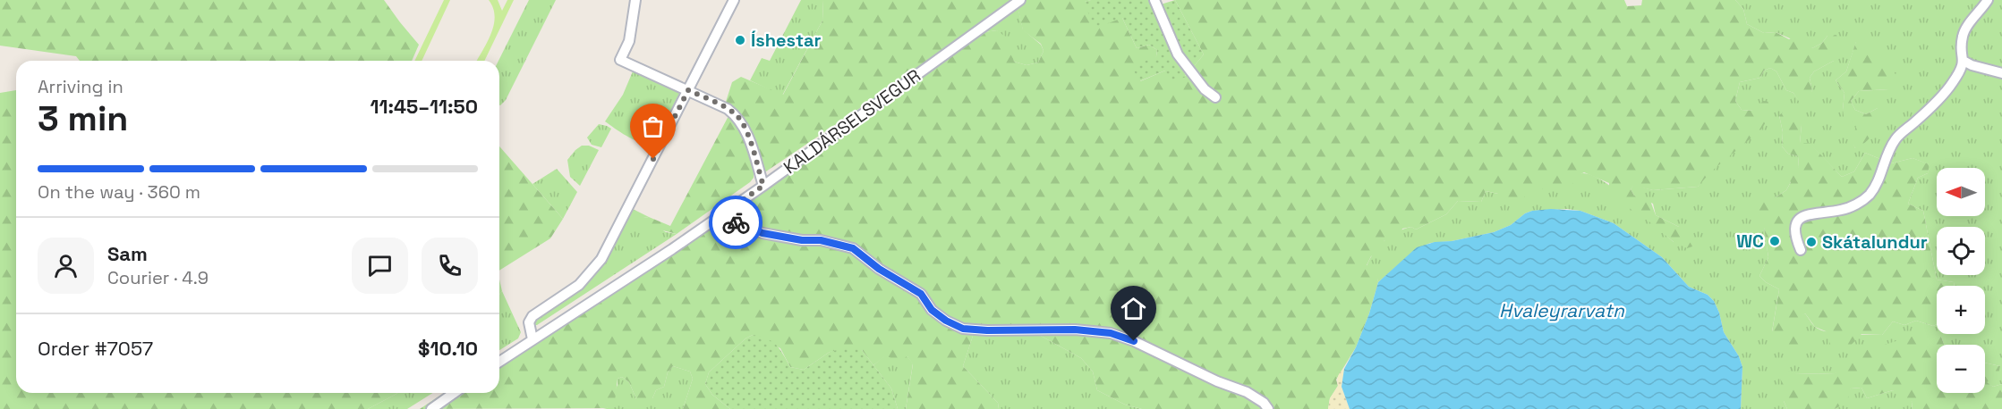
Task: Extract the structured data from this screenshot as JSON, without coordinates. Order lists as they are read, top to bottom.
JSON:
{
  "streets": {
    "street": ["KALDÁRSELSVEGUR"]
  },
  "water": ["Hvaleyrarvatn"],
  "places": ["Íshestar", "WC", "Skátalundur"],
  "north": "left",
  "page": {
    "heading": ["3 min", "Arriving in", "11:45–11:50"],
    "panel": [
      "Sam",
      "Courier · 4.9",
      "Order #7057",
      "$10.10"
    ],
    "bar": "On the way · 360 m",
    "map_buttons": ["+", "−"]
  }
}
